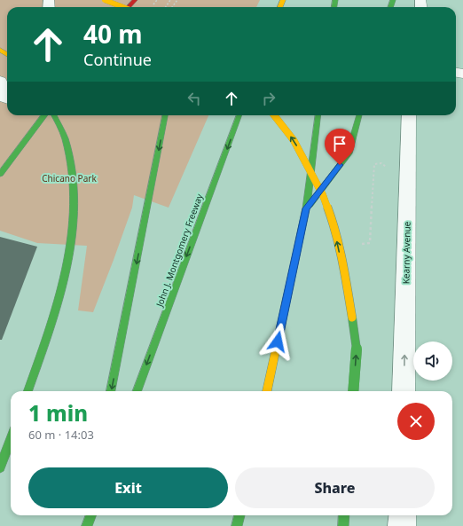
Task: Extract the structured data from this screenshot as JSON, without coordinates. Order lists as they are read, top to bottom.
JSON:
{
  "streets": {
    "main road": ["John J. Montgomery Freeway"],
    "street": ["Kearny Avenue"]
  },
  "one_way": ["Kearny Avenue"],
  "parks": ["Chicano Park"],
  "page": {
    "turn": ["40 m", "Continue"],
    "heading": ["1 min", "60 m · 14:03"],
    "buttons": ["Exit", "Share"]
  }
}
